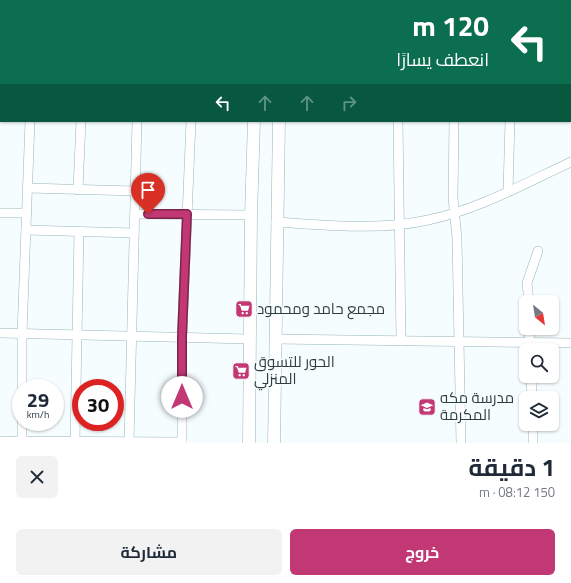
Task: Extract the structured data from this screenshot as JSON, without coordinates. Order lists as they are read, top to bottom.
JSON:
{
  "places": {
    "supermarket": ["مجمع حامد ومحمود", "الحور للتسوق المنزلي"],
    "school or university": ["مدرسة مكه المكرمة"]
  },
  "north": "bottom right",
  "page": {
    "turn": ["120 m", "انعطف يسارًا"],
    "speed": "29 km/h",
    "limit": "30",
    "heading": ["1 دقيقة", "150 m · 08:12"],
    "buttons": ["خروج", "مشاركة"]
  }
}
